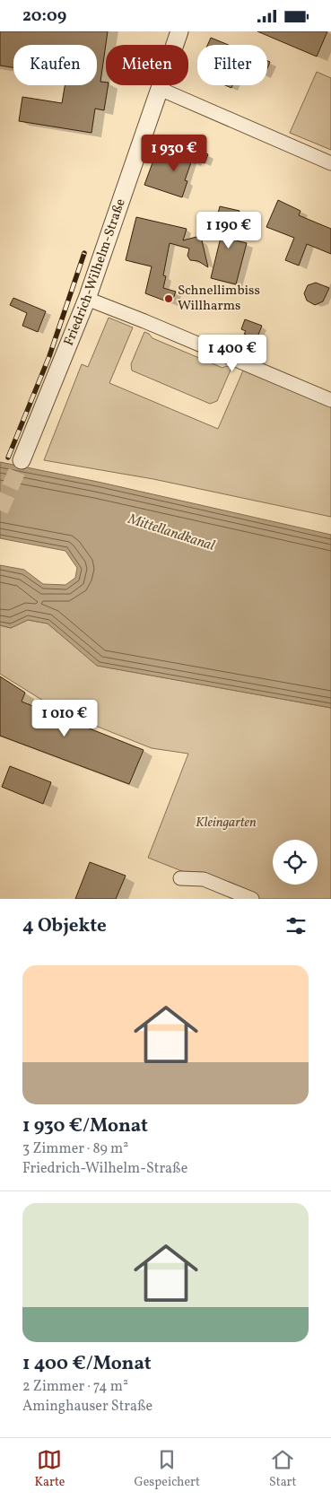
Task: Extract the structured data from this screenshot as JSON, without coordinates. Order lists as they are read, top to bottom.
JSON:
{
  "streets": {
    "street": ["Friedrich-Wilhelm-Straße"]
  },
  "water": ["Mittellandkanal"],
  "parks": ["Kleingarten"],
  "places": ["Schnellimbiss Willharms"],
  "page": {
    "status": "20:09",
    "chip": ["Kaufen", "Mieten", "Filter"],
    "price": [
      "1 930 €",
      "1 190 €",
      "1 400 €",
      "1 010 €"
    ],
    "heading": "4 Objekte",
    "list": [
      {
        "name": "1 930 €/Monat",
        "note": "3 Zimmer · 89 m² · Friedrich-Wilhelm-Straße"
      },
      {
        "name": "1 400 €/Monat",
        "note": "2 Zimmer · 74 m² · Aminghauser Straße"
      }
    ],
    "tabs": ["Karte", "Gespeichert", "Start"]
  }
}
